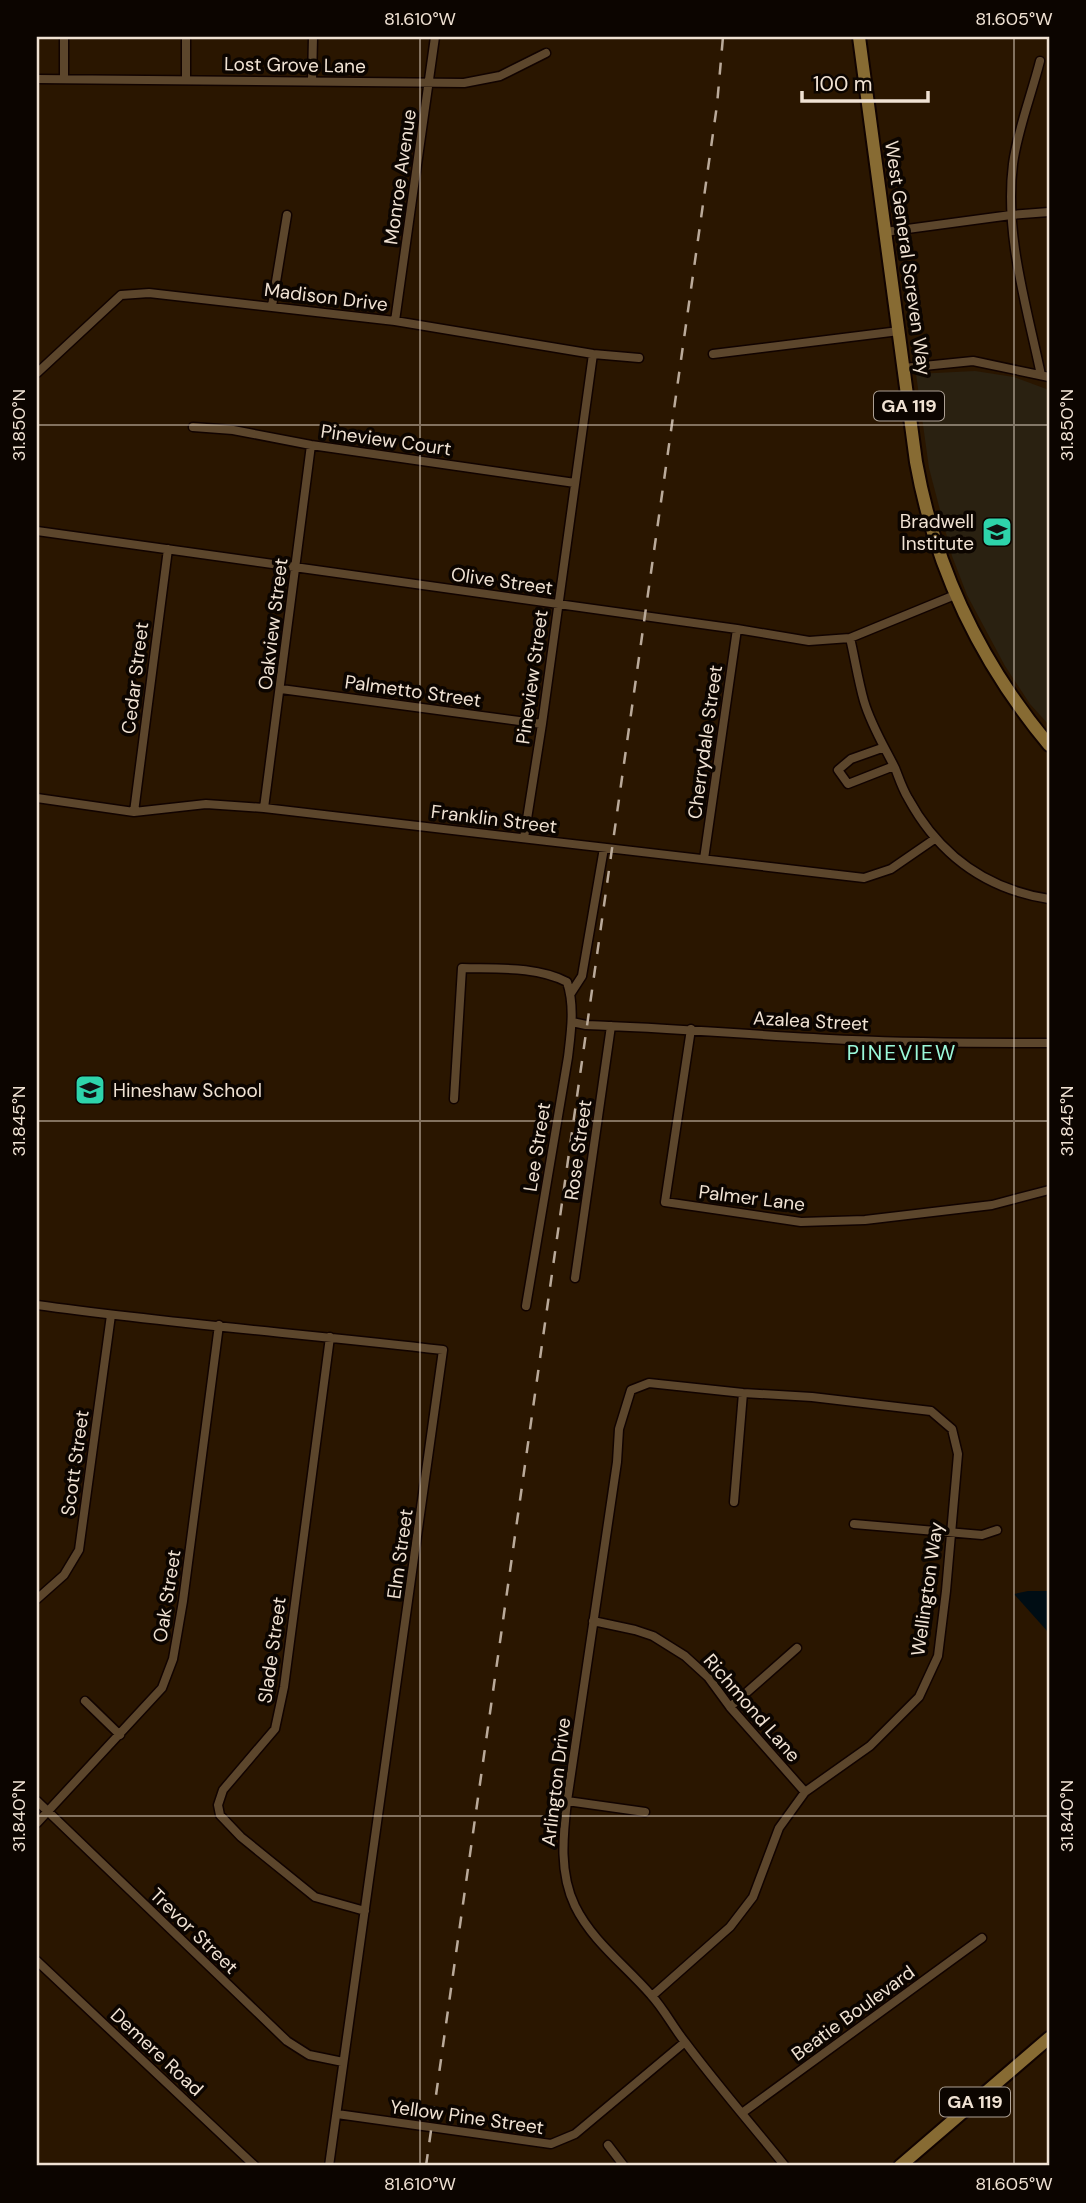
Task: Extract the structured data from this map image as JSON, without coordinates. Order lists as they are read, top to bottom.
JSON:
{
  "streets": {
    "main road": ["West General Screven Way", "GA 119"],
    "street": [
      "Lost Grove Lane",
      "Monroe Avenue",
      "Madison Drive",
      "Pineview Court",
      "Olive Street",
      "Oakview Street",
      "Pineview Street",
      "Cedar Street",
      "Palmetto Street",
      "Cherrydale Street",
      "Franklin Street",
      "Azalea Street",
      "Lee Street",
      "Rose Street",
      "Palmer Lane",
      "Scott Street",
      "Elm Street",
      "Wellington Way",
      "Oak Street",
      "Slade Street",
      "Richmond Lane",
      "Arlington Drive",
      "Trevor Street",
      "Beatie Boulevard",
      "Demere Road",
      "Yellow Pine Street"
    ]
  },
  "crossings": [
    ["Lost Grove Lane", "Monroe Avenue"],
    ["Monroe Avenue", "Madison Drive"],
    ["West General Screven Way", "Olive Street"],
    ["Madison Drive", "Pineview Street"],
    ["Pineview Court", "Oakview Street"],
    ["Pineview Court", "Pineview Street"],
    ["Olive Street", "Oakview Street"],
    ["Olive Street", "Pineview Street"],
    ["Olive Street", "Cedar Street"],
    ["Olive Street", "Cherrydale Street"],
    ["Oakview Street", "Palmetto Street"],
    ["Oakview Street", "Franklin Street"],
    ["Pineview Street", "Palmetto Street"],
    ["Pineview Street", "Franklin Street"],
    ["Cedar Street", "Franklin Street"],
    ["Cherrydale Street", "Franklin Street"],
    ["Franklin Street", "Lee Street"],
    ["Azalea Street", "Lee Street"],
    ["Azalea Street", "Rose Street"],
    ["Azalea Street", "Palmer Lane"],
    ["Scott Street", "Elm Street"],
    ["Elm Street", "Oak Street"],
    ["Elm Street", "Slade Street"],
    ["Elm Street", "Trevor Street"],
    ["Elm Street", "Yellow Pine Street"],
    ["Wellington Way", "Richmond Lane"],
    ["Wellington Way", "Arlington Drive"],
    ["Oak Street", "Trevor Street"],
    ["Richmond Lane", "Arlington Drive"],
    ["Arlington Drive", "Beatie Boulevard"],
    ["Arlington Drive", "Yellow Pine Street"]
  ],
  "districts": ["PINEVIEW"],
  "places": {
    "school or university": ["Bradwell Institute", "Hineshaw School"]
  },
  "scale_bar": "100 m",
  "coordinates": [
    "81.610°W",
    "81.605°W",
    "31.850°N",
    "31.845°N",
    "31.840°N"
  ]
}
